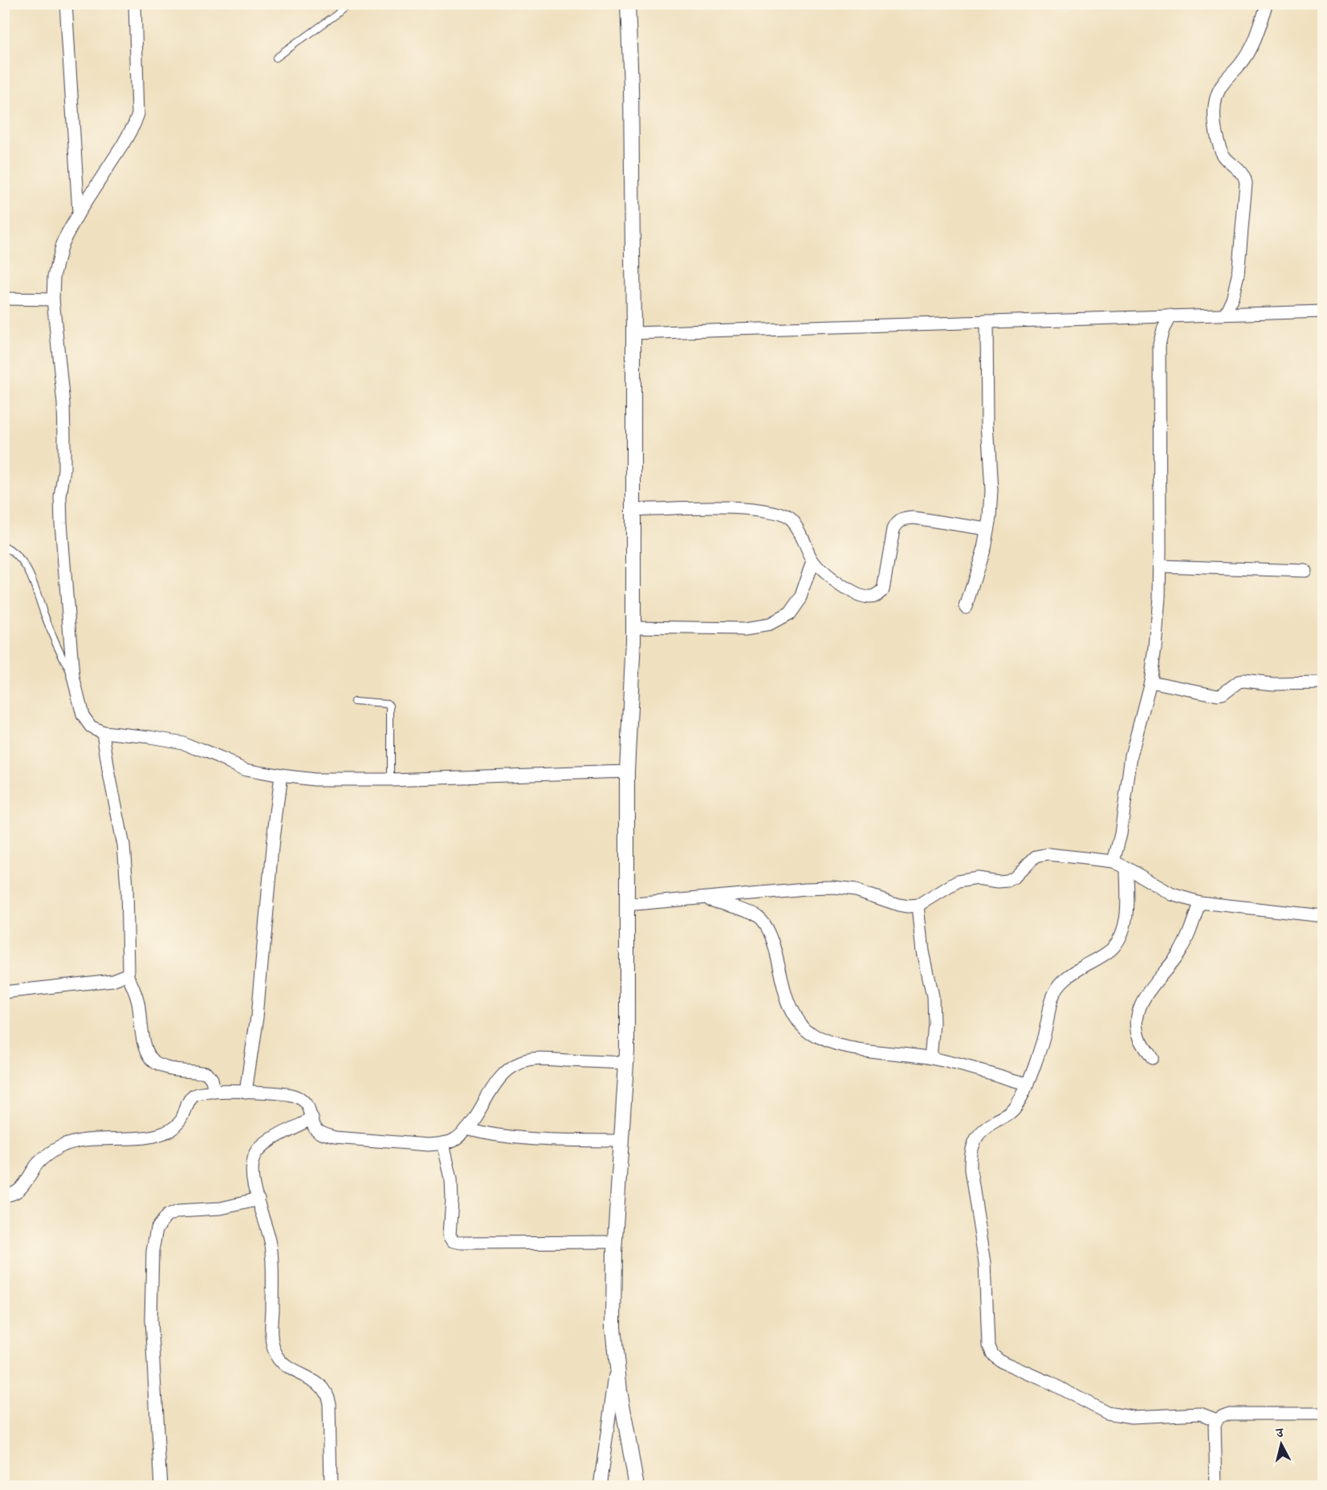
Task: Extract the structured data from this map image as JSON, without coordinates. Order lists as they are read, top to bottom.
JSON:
{
  "north": "top"
}
